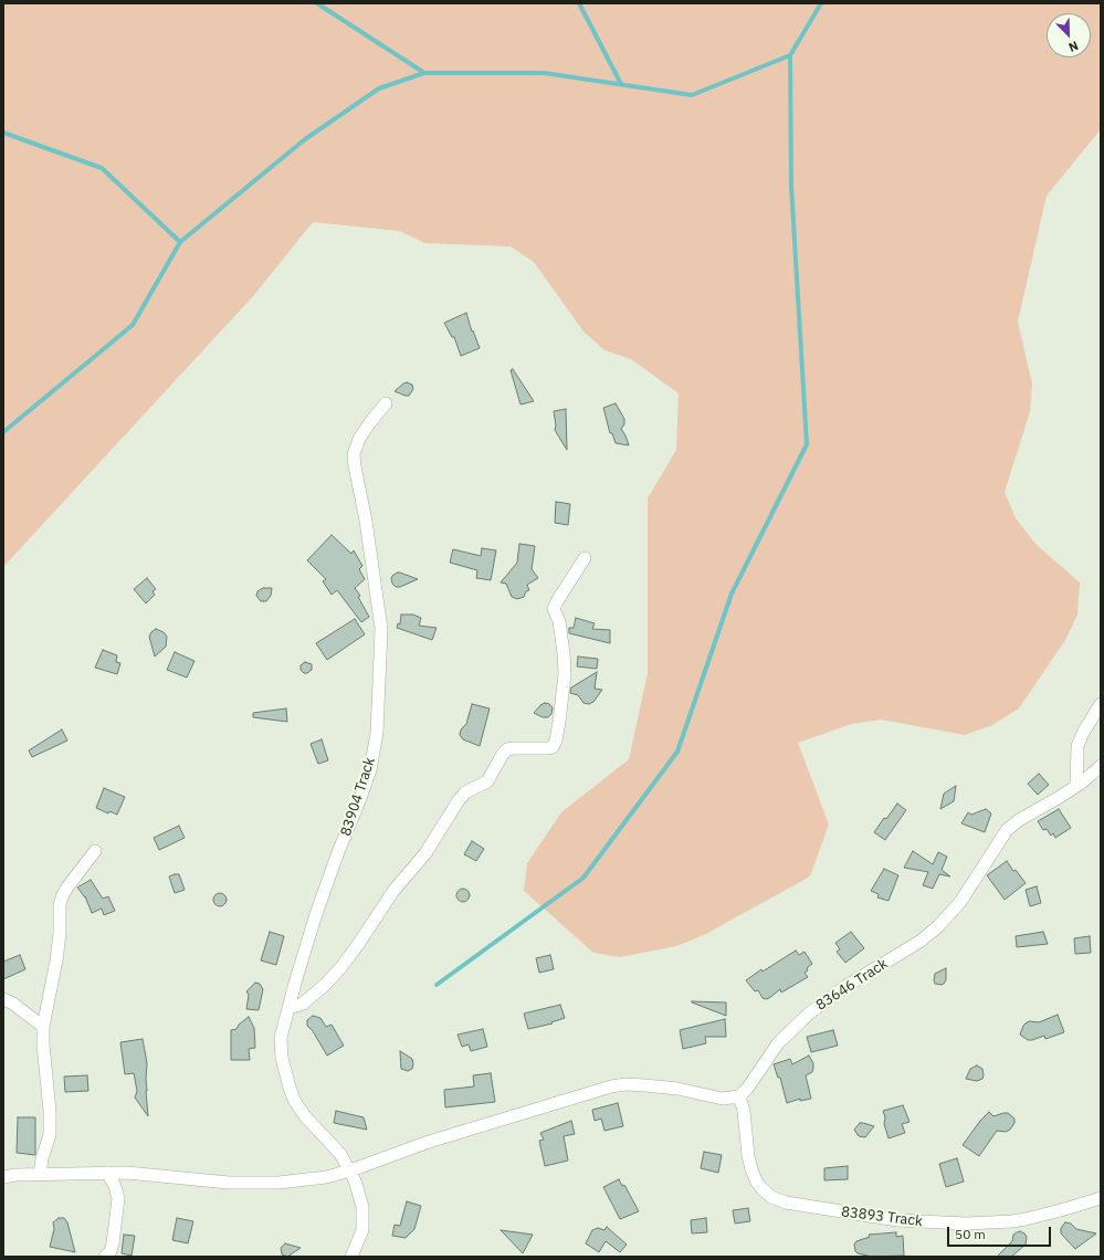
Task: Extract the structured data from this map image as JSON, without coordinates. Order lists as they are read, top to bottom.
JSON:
{
  "streets": {
    "street": ["83904 Track", "83646 Track", "83893 Track"]
  },
  "crossings": [
    ["83646 Track", "83893 Track"]
  ],
  "scale_bar": "50 m",
  "north": "bottom right"
}
